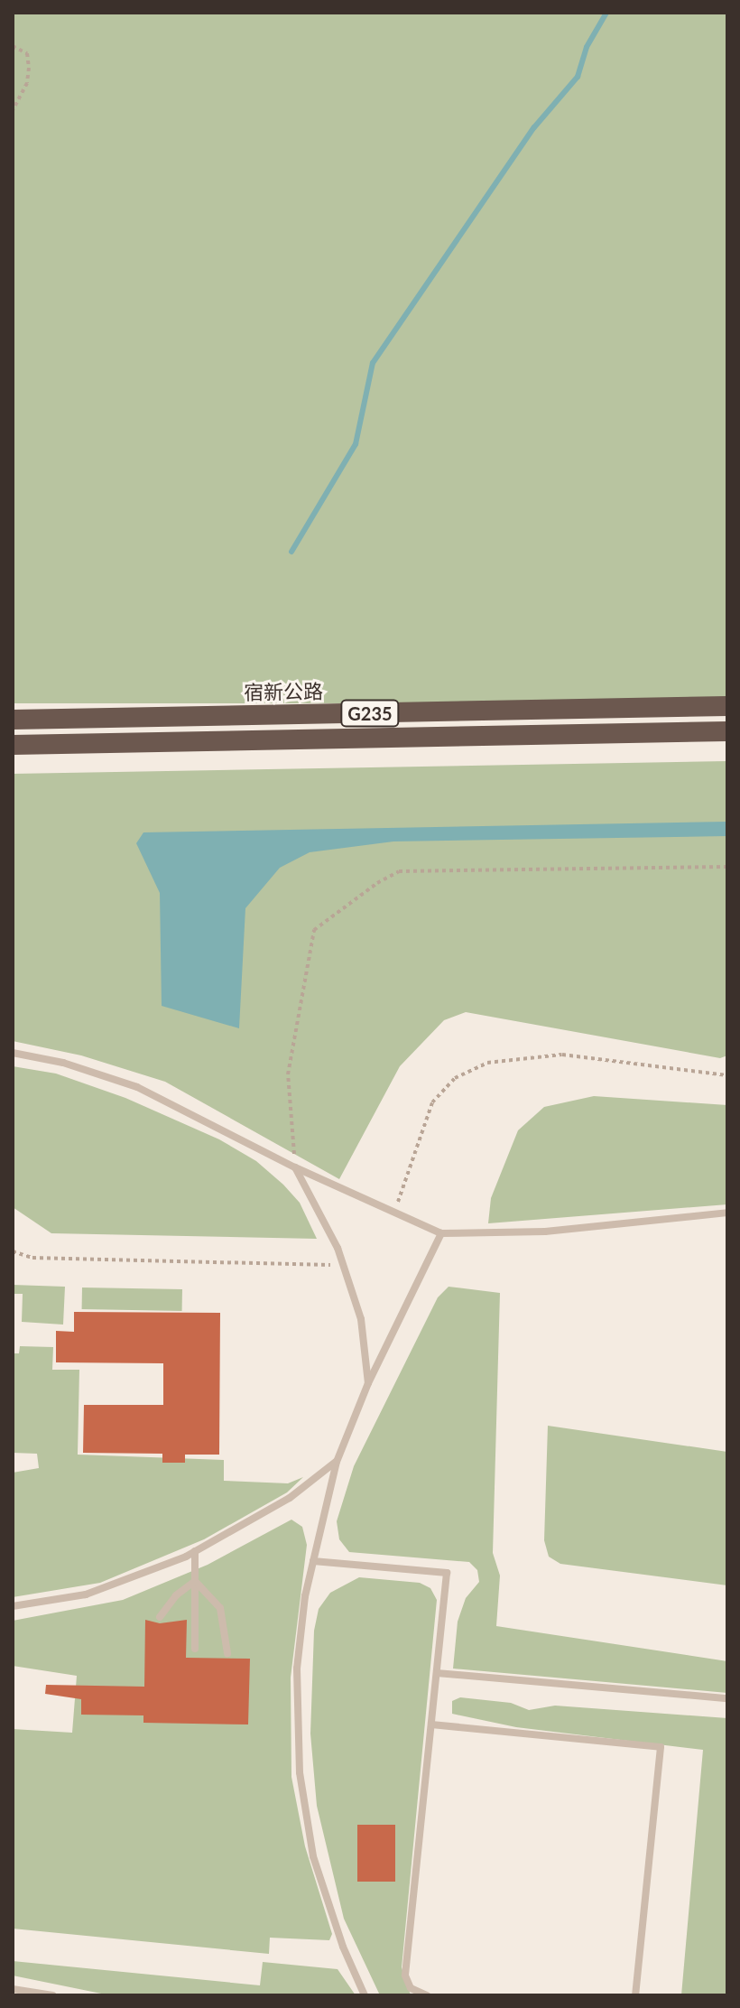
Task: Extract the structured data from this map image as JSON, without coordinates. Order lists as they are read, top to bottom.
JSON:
{
  "streets": {
    "highway": ["宿新公路", "G235"]
  }
}
